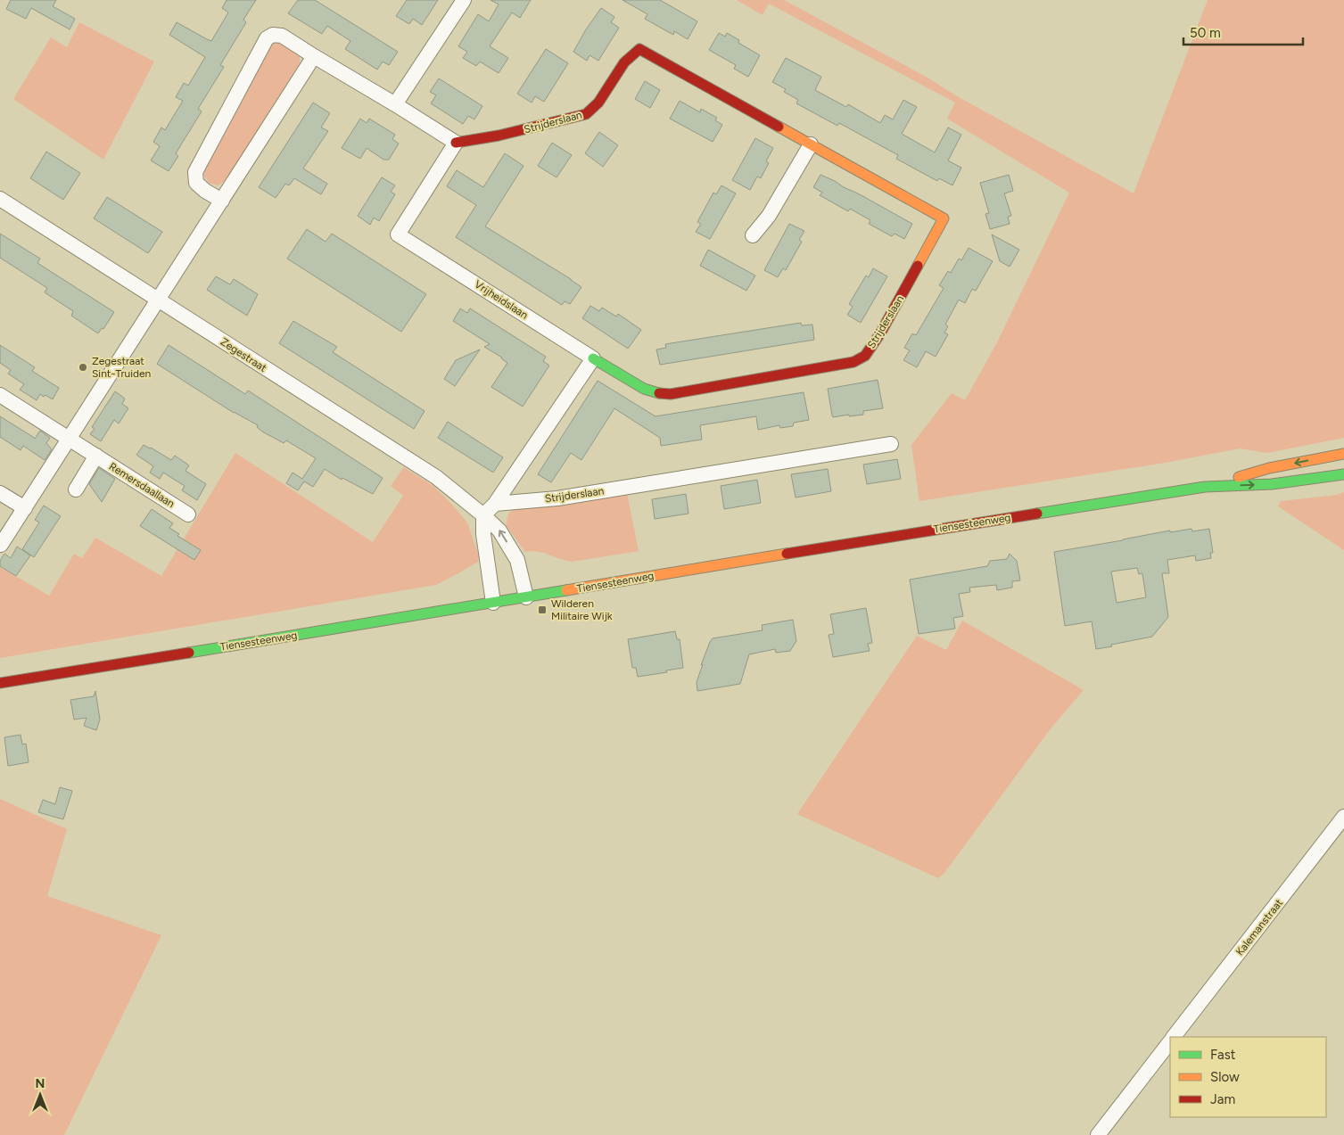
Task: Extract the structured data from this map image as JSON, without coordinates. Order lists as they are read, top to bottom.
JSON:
{
  "streets": {
    "main road": ["Strijderslaan", "Tiensesteenweg"],
    "street": [
      "Vrijheidslaan",
      "Zegestraat",
      "Remersdaallaan",
      "Kalemanstraat"
    ]
  },
  "crossings": [
    ["Strijderslaan", "Vrijheidslaan"],
    ["Zegestraat", "Tiensesteenweg"]
  ],
  "places": {
    "other": ["Zegestraat Sint-Truiden"],
    "transit": ["Wilderen Militaire Wijk"]
  },
  "legend": ["Fast", "Slow", "Jam"],
  "scale_bar": "50 m",
  "north": "top"
}
